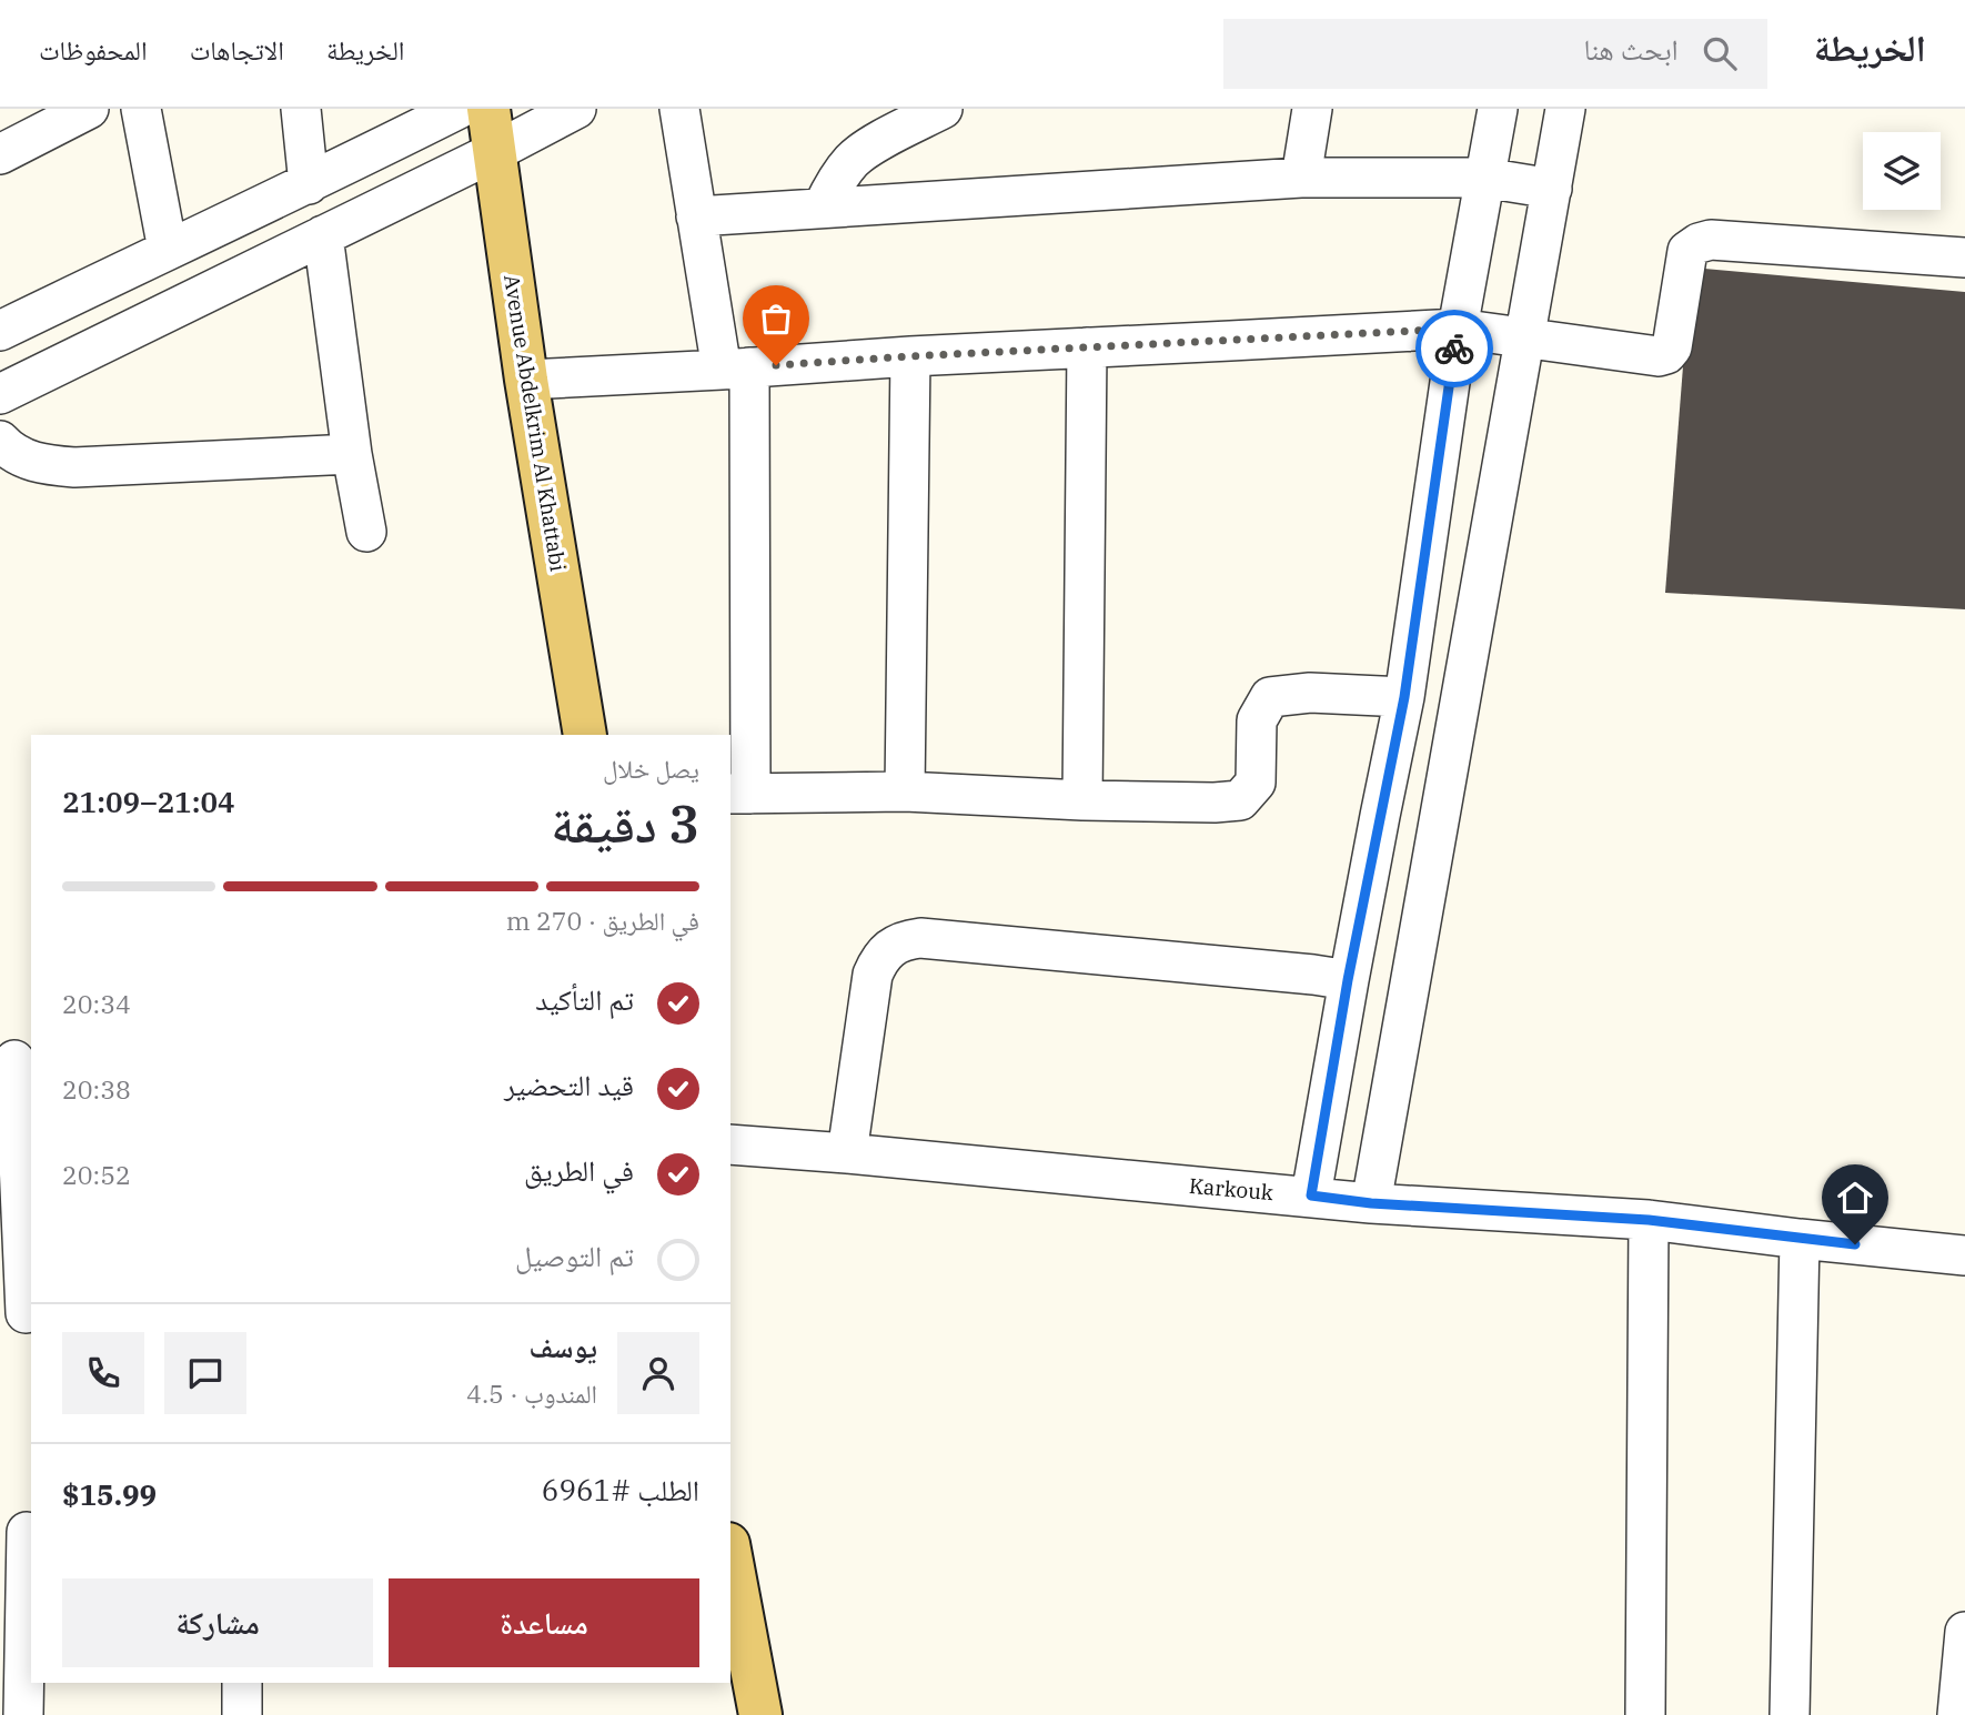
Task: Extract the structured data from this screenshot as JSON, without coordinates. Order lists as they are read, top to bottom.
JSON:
{
  "streets": {
    "main road": ["Avenue Abdelkrim Al Khattabi"],
    "street": ["Karkouk"]
  },
  "page": {
    "header": "الخريطة",
    "search": "ابحث هنا",
    "nav": ["الخريطة", "الاتجاهات", "المحفوظات"],
    "heading": ["3 دقيقة", "يصل خلال", "21:04–21:09"],
    "panel": [
      "يوسف",
      "المندوب · 4.5",
      "الطلب #6961",
      "$15.99"
    ],
    "bar": "في الطريق · 270 m",
    "list": [
      ["تم التأكيد", "20:34"],
      ["قيد التحضير", "20:38"],
      ["في الطريق", "20:52"],
      "تم التوصيل"
    ],
    "buttons": ["مساعدة", "مشاركة"]
  }
}
